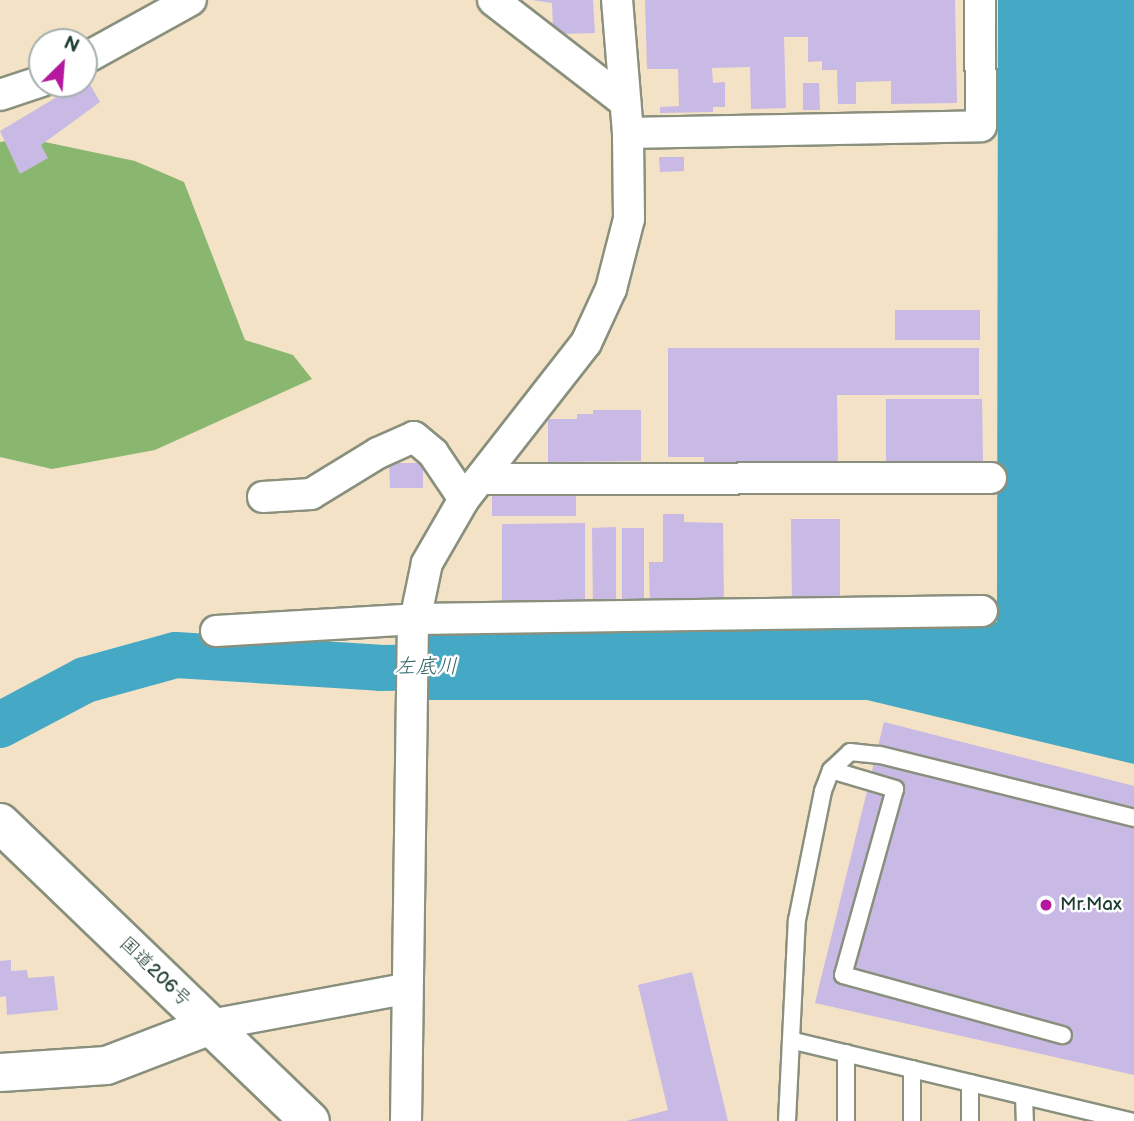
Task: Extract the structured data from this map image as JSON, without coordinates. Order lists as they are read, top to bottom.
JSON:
{
  "streets": {
    "highway": ["国道206号"]
  },
  "water": ["左底川"],
  "places": ["Mr.Max"],
  "north": "top right"
}
